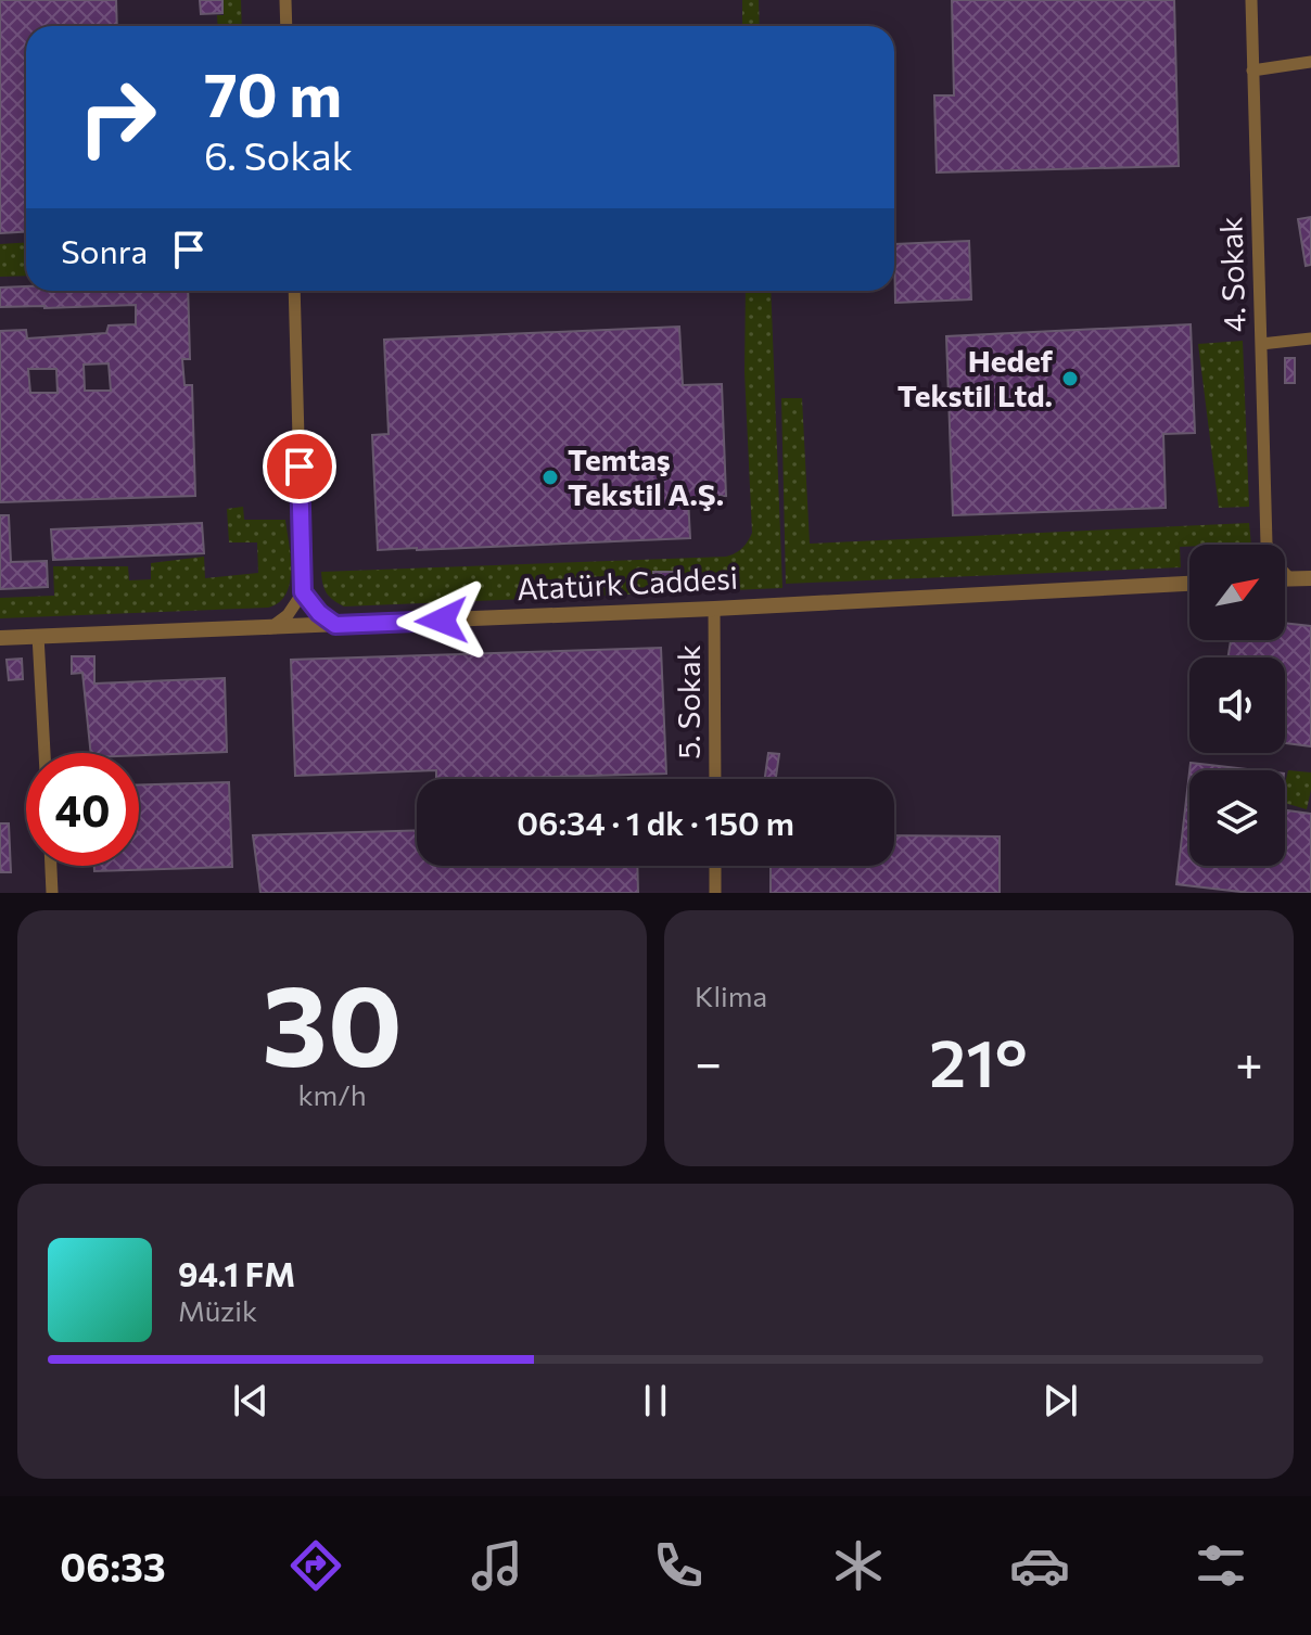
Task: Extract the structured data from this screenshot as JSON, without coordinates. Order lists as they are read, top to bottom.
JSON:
{
  "streets": {
    "street": ["4. Sokak", "Atatürk Caddesi", "5. Sokak"]
  },
  "crossings": [
    ["Atatürk Caddesi", "5. Sokak"]
  ],
  "places": ["Hedef Tekstil Ltd.", "Temtaş Tekstil A.Ş."],
  "north": "top right",
  "page": {
    "turn": ["70 m", "6. Sokak"],
    "then": "Sonra",
    "limit": "40",
    "trip": "06:34 · 1 dk · 150 m",
    "tile": [
      ["30", "km/h"],
      "Klima"
    ],
    "heat": ["−", "21°", "+"],
    "song": ["94.1 FM", "Müzik"],
    "tabs": "06:33"
  }
}
